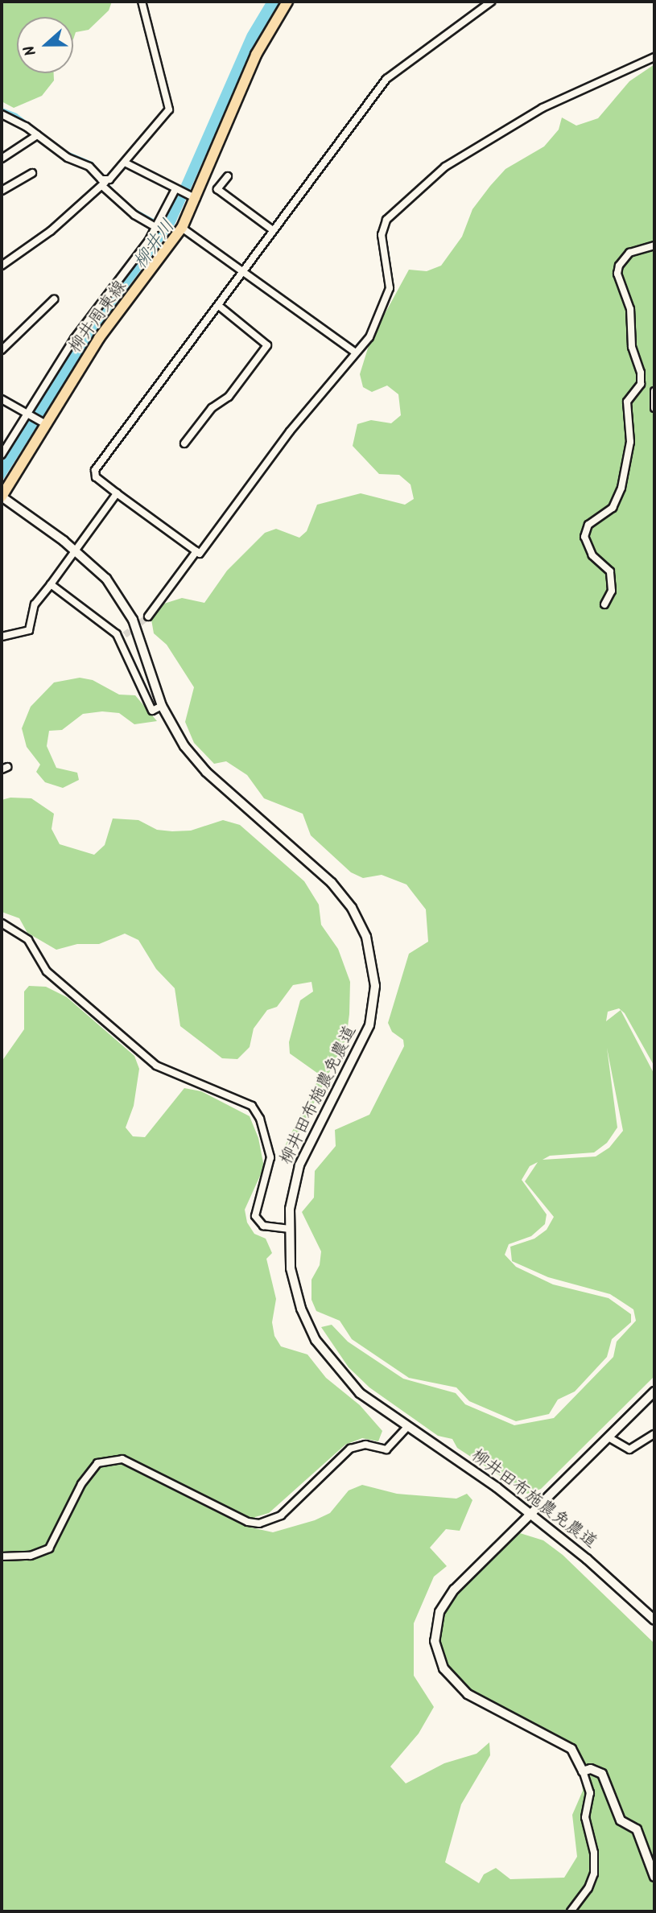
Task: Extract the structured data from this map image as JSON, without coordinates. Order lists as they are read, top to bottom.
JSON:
{
  "streets": {
    "main road": ["柳井周東線"],
    "street": ["柳井田布施農免農道"]
  },
  "crossings": [
    ["柳井周東線", "柳井田布施農免農道"]
  ],
  "water": ["柳井川"],
  "north": "left"
}
